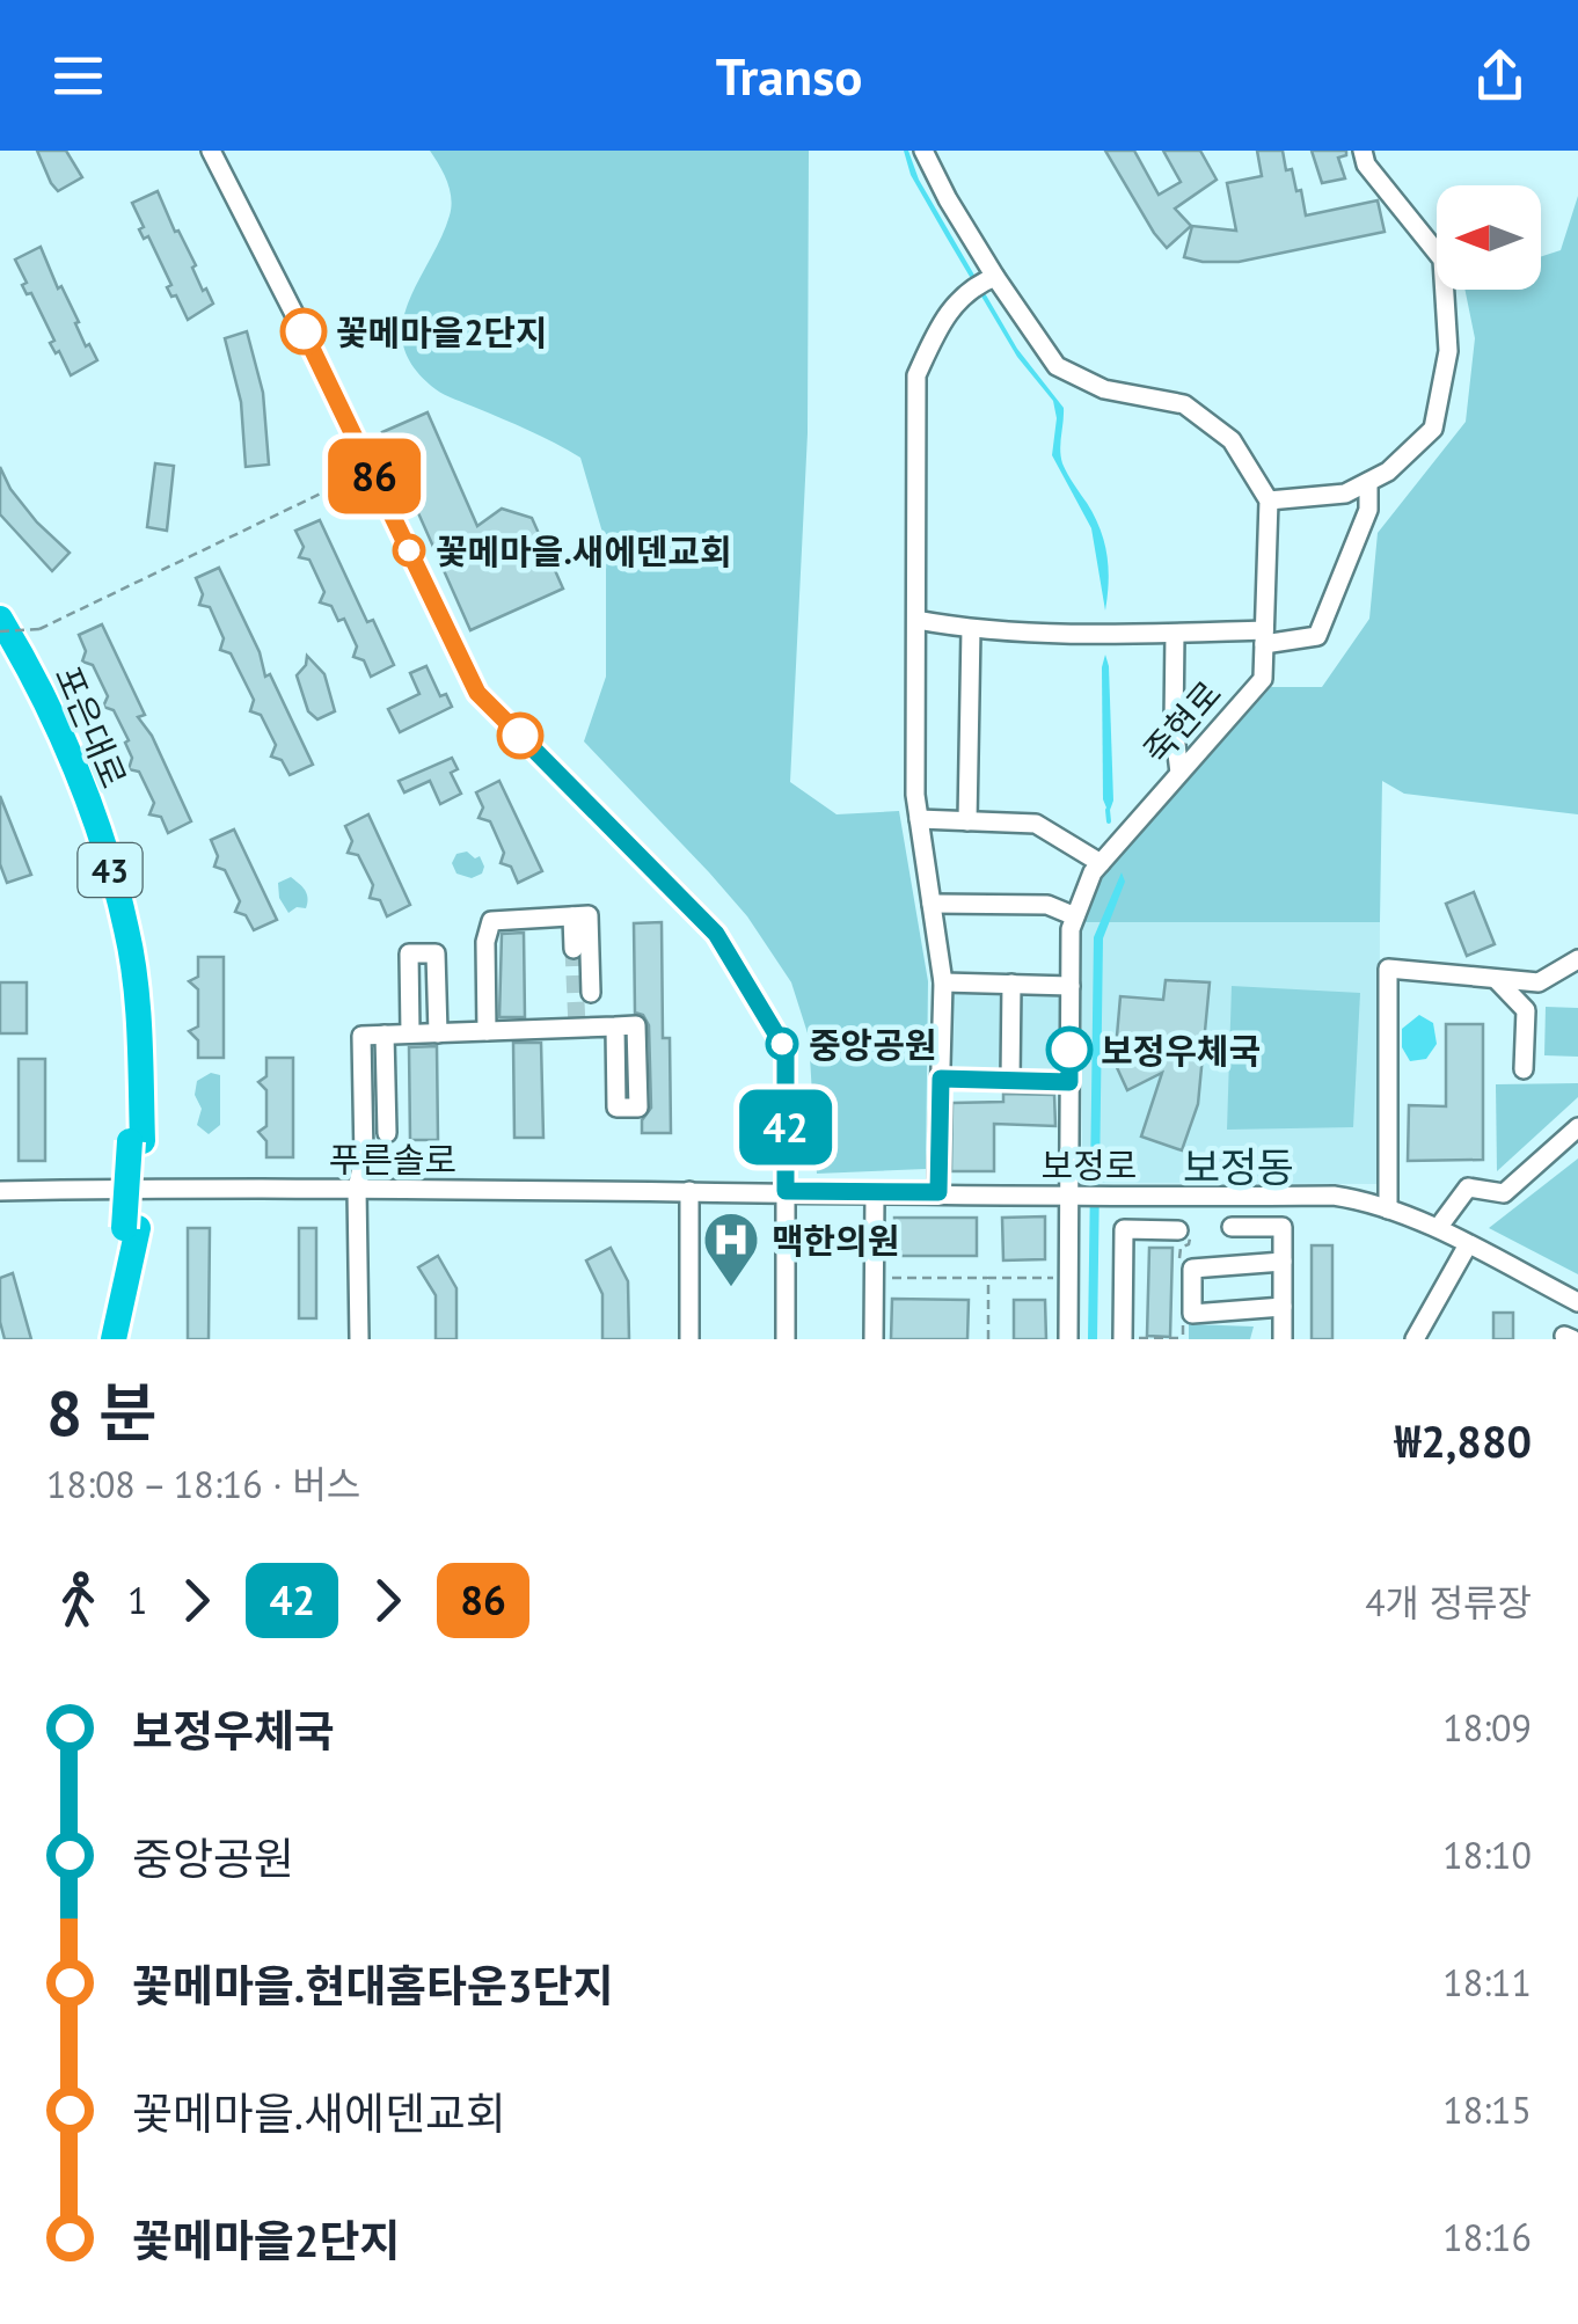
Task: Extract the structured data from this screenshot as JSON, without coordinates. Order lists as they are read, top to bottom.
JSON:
{
  "streets": {
    "highway": ["포은대로", "43"],
    "street": ["죽현로", "푸른솔로", "보정로"]
  },
  "crossings": [
    ["죽현로", "보정로"],
    ["포은대로", "43"],
    ["푸른솔로", "보정로"]
  ],
  "districts": ["보정동"],
  "places": {
    "other": [
      "꽃메마을2단지",
      "꽃메마을.새에덴교회",
      "중앙공원",
      "보정우체국"
    ],
    "hospital": ["맥한의원"]
  },
  "lines": ["bus line 86", "bus line 42"],
  "north": "left",
  "page": {
    "header": "Transo",
    "on_map": ["42", "86"],
    "heading": ["8 분", "18:08 – 18:16 · 버스", "₩2,880"],
    "legs": [
      "1",
      "42",
      "86",
      "4개 정류장"
    ],
    "list": [
      {
        "name": "보정우체국",
        "value": "18:09"
      },
      {
        "name": "중앙공원",
        "value": "18:10"
      },
      {
        "name": "꽃메마을.현대홈타운3단지",
        "value": "18:11"
      },
      {
        "name": "꽃메마을.새에덴교회",
        "value": "18:15"
      },
      {
        "name": "꽃메마을2단지",
        "value": "18:16"
      }
    ]
  }
}
